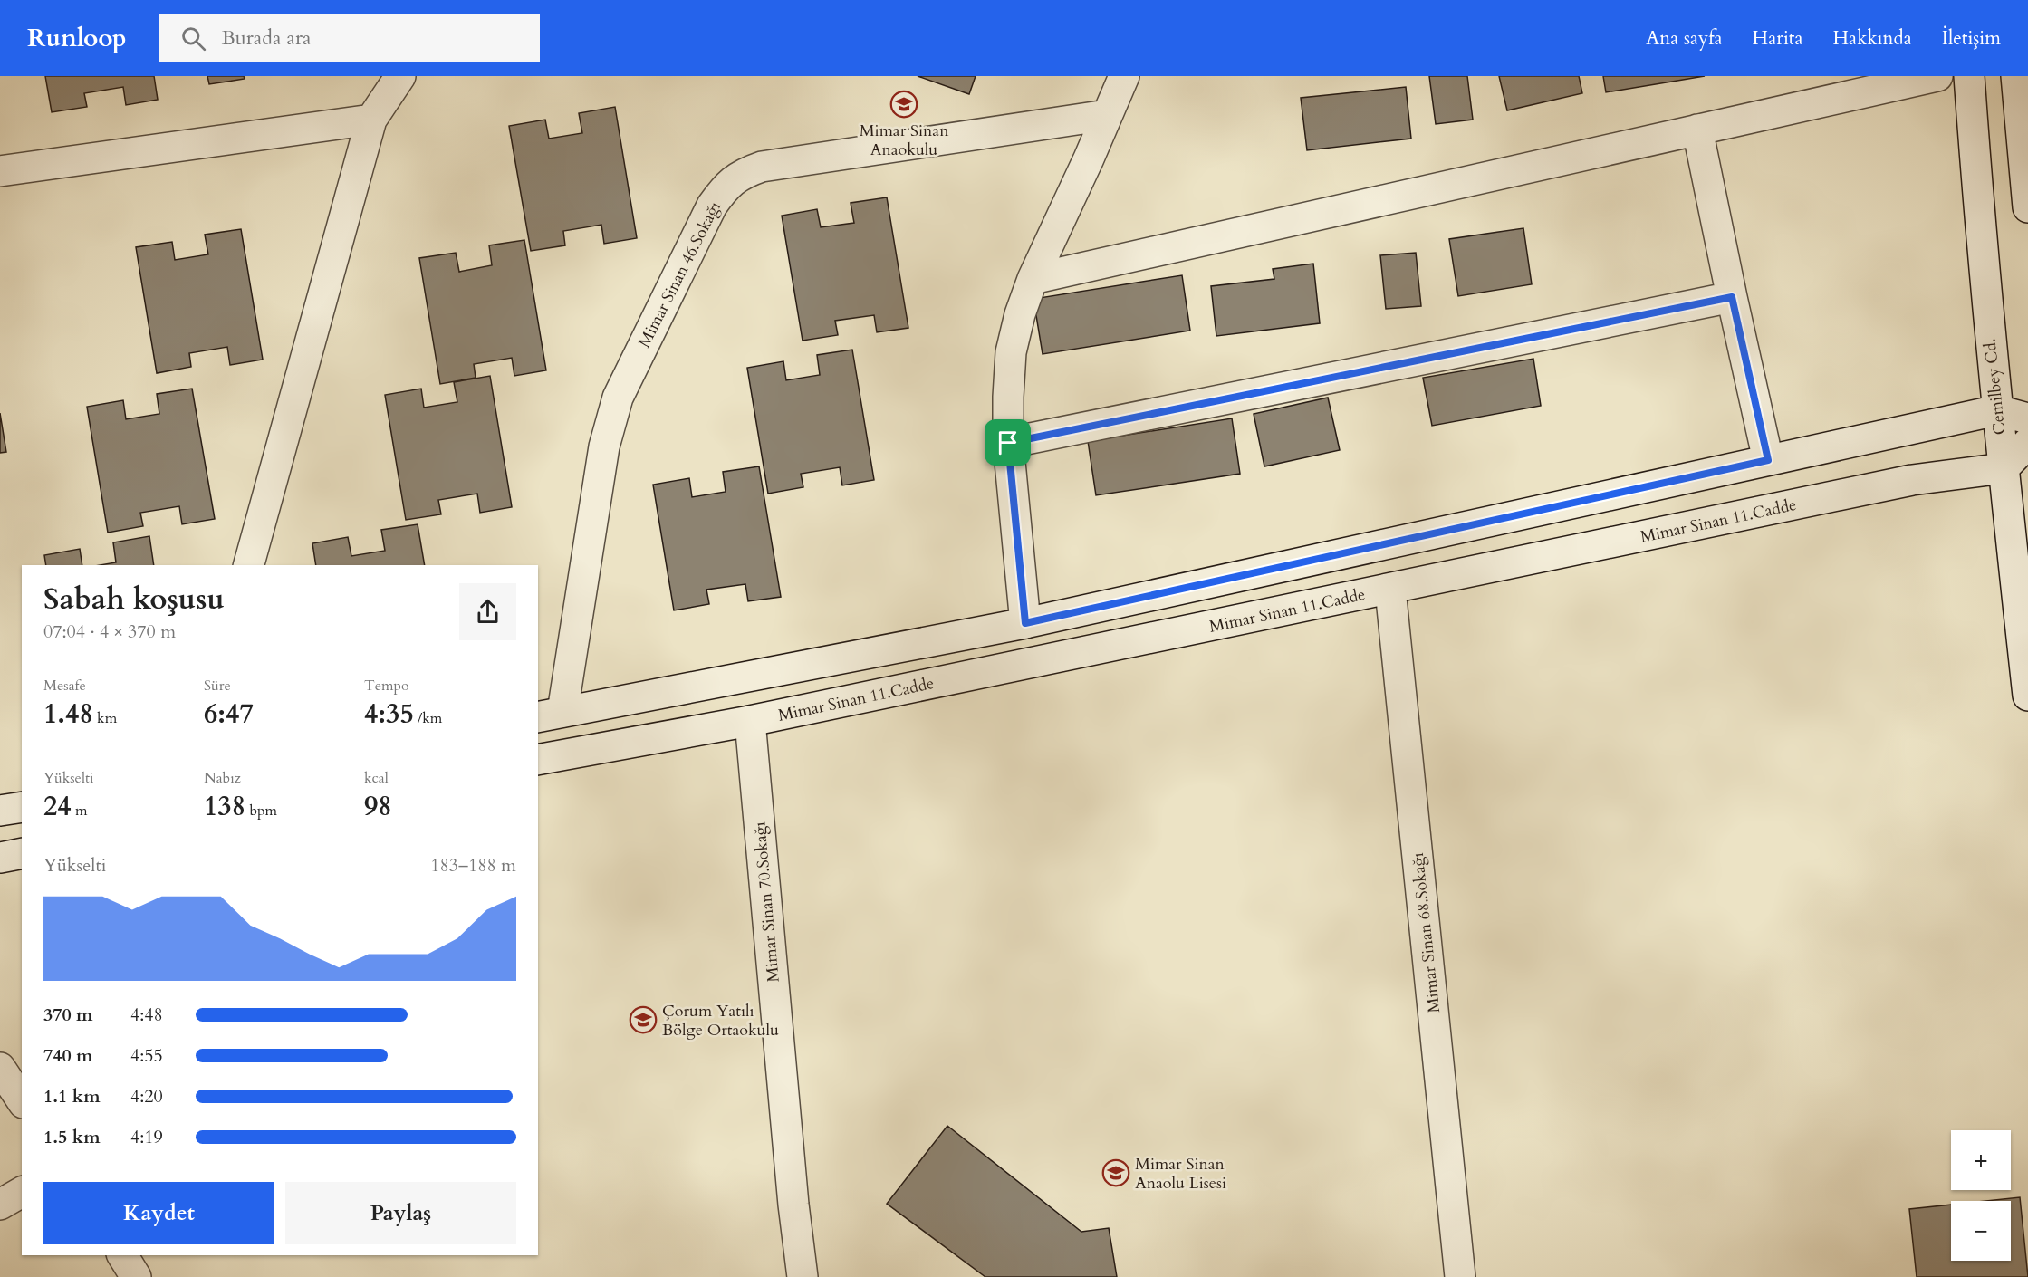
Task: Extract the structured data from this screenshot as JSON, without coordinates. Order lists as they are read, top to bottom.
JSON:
{
  "streets": {
    "street": [
      "Mimar Sinan 46.Sokağı",
      "Cemilbey Cd.",
      "Mimar Sinan 11.Cadde",
      "Mimar Sinan 70.Sokağı",
      "Mimar Sinan 68.Sokağı"
    ]
  },
  "crossings": [
    ["Cemilbey Cd.", "Mimar Sinan 11.Cadde"],
    ["Mimar Sinan 11.Cadde", "Mimar Sinan 70.Sokağı"],
    ["Mimar Sinan 11.Cadde", "Mimar Sinan 68.Sokağı"]
  ],
  "places": {
    "school or university": ["Mimar Sinan Anaokulu", "Çorum Yatılı Bölge Ortaokulu", "Mimar Sinan Anaolu Lisesi"]
  },
  "page": {
    "header": "Runloop",
    "search": "Burada ara",
    "nav": [
      "Ana sayfa",
      "Harita",
      "Hakkında",
      "İletişim"
    ],
    "heading": ["Sabah koşusu", "07:04 · 4 × 370 m"],
    "stats": [
      ["Mesafe", "1.48 km"],
      ["Süre", "6:47"],
      ["Tempo", "4:35 /km"],
      ["Yükselti", "24 m"],
      ["Nabız", "138 bpm"],
      ["kcal", "98"]
    ],
    "chart": ["Yükselti", "183–188 m"],
    "list": [
      {
        "name": "370 m",
        "note": "4:48"
      },
      {
        "name": "740 m",
        "note": "4:55"
      },
      {
        "name": "1.1 km",
        "note": "4:20"
      },
      {
        "name": "1.5 km",
        "note": "4:19"
      }
    ],
    "map_buttons": ["+", "−"],
    "buttons": ["Kaydet", "Paylaş"]
  }
}
